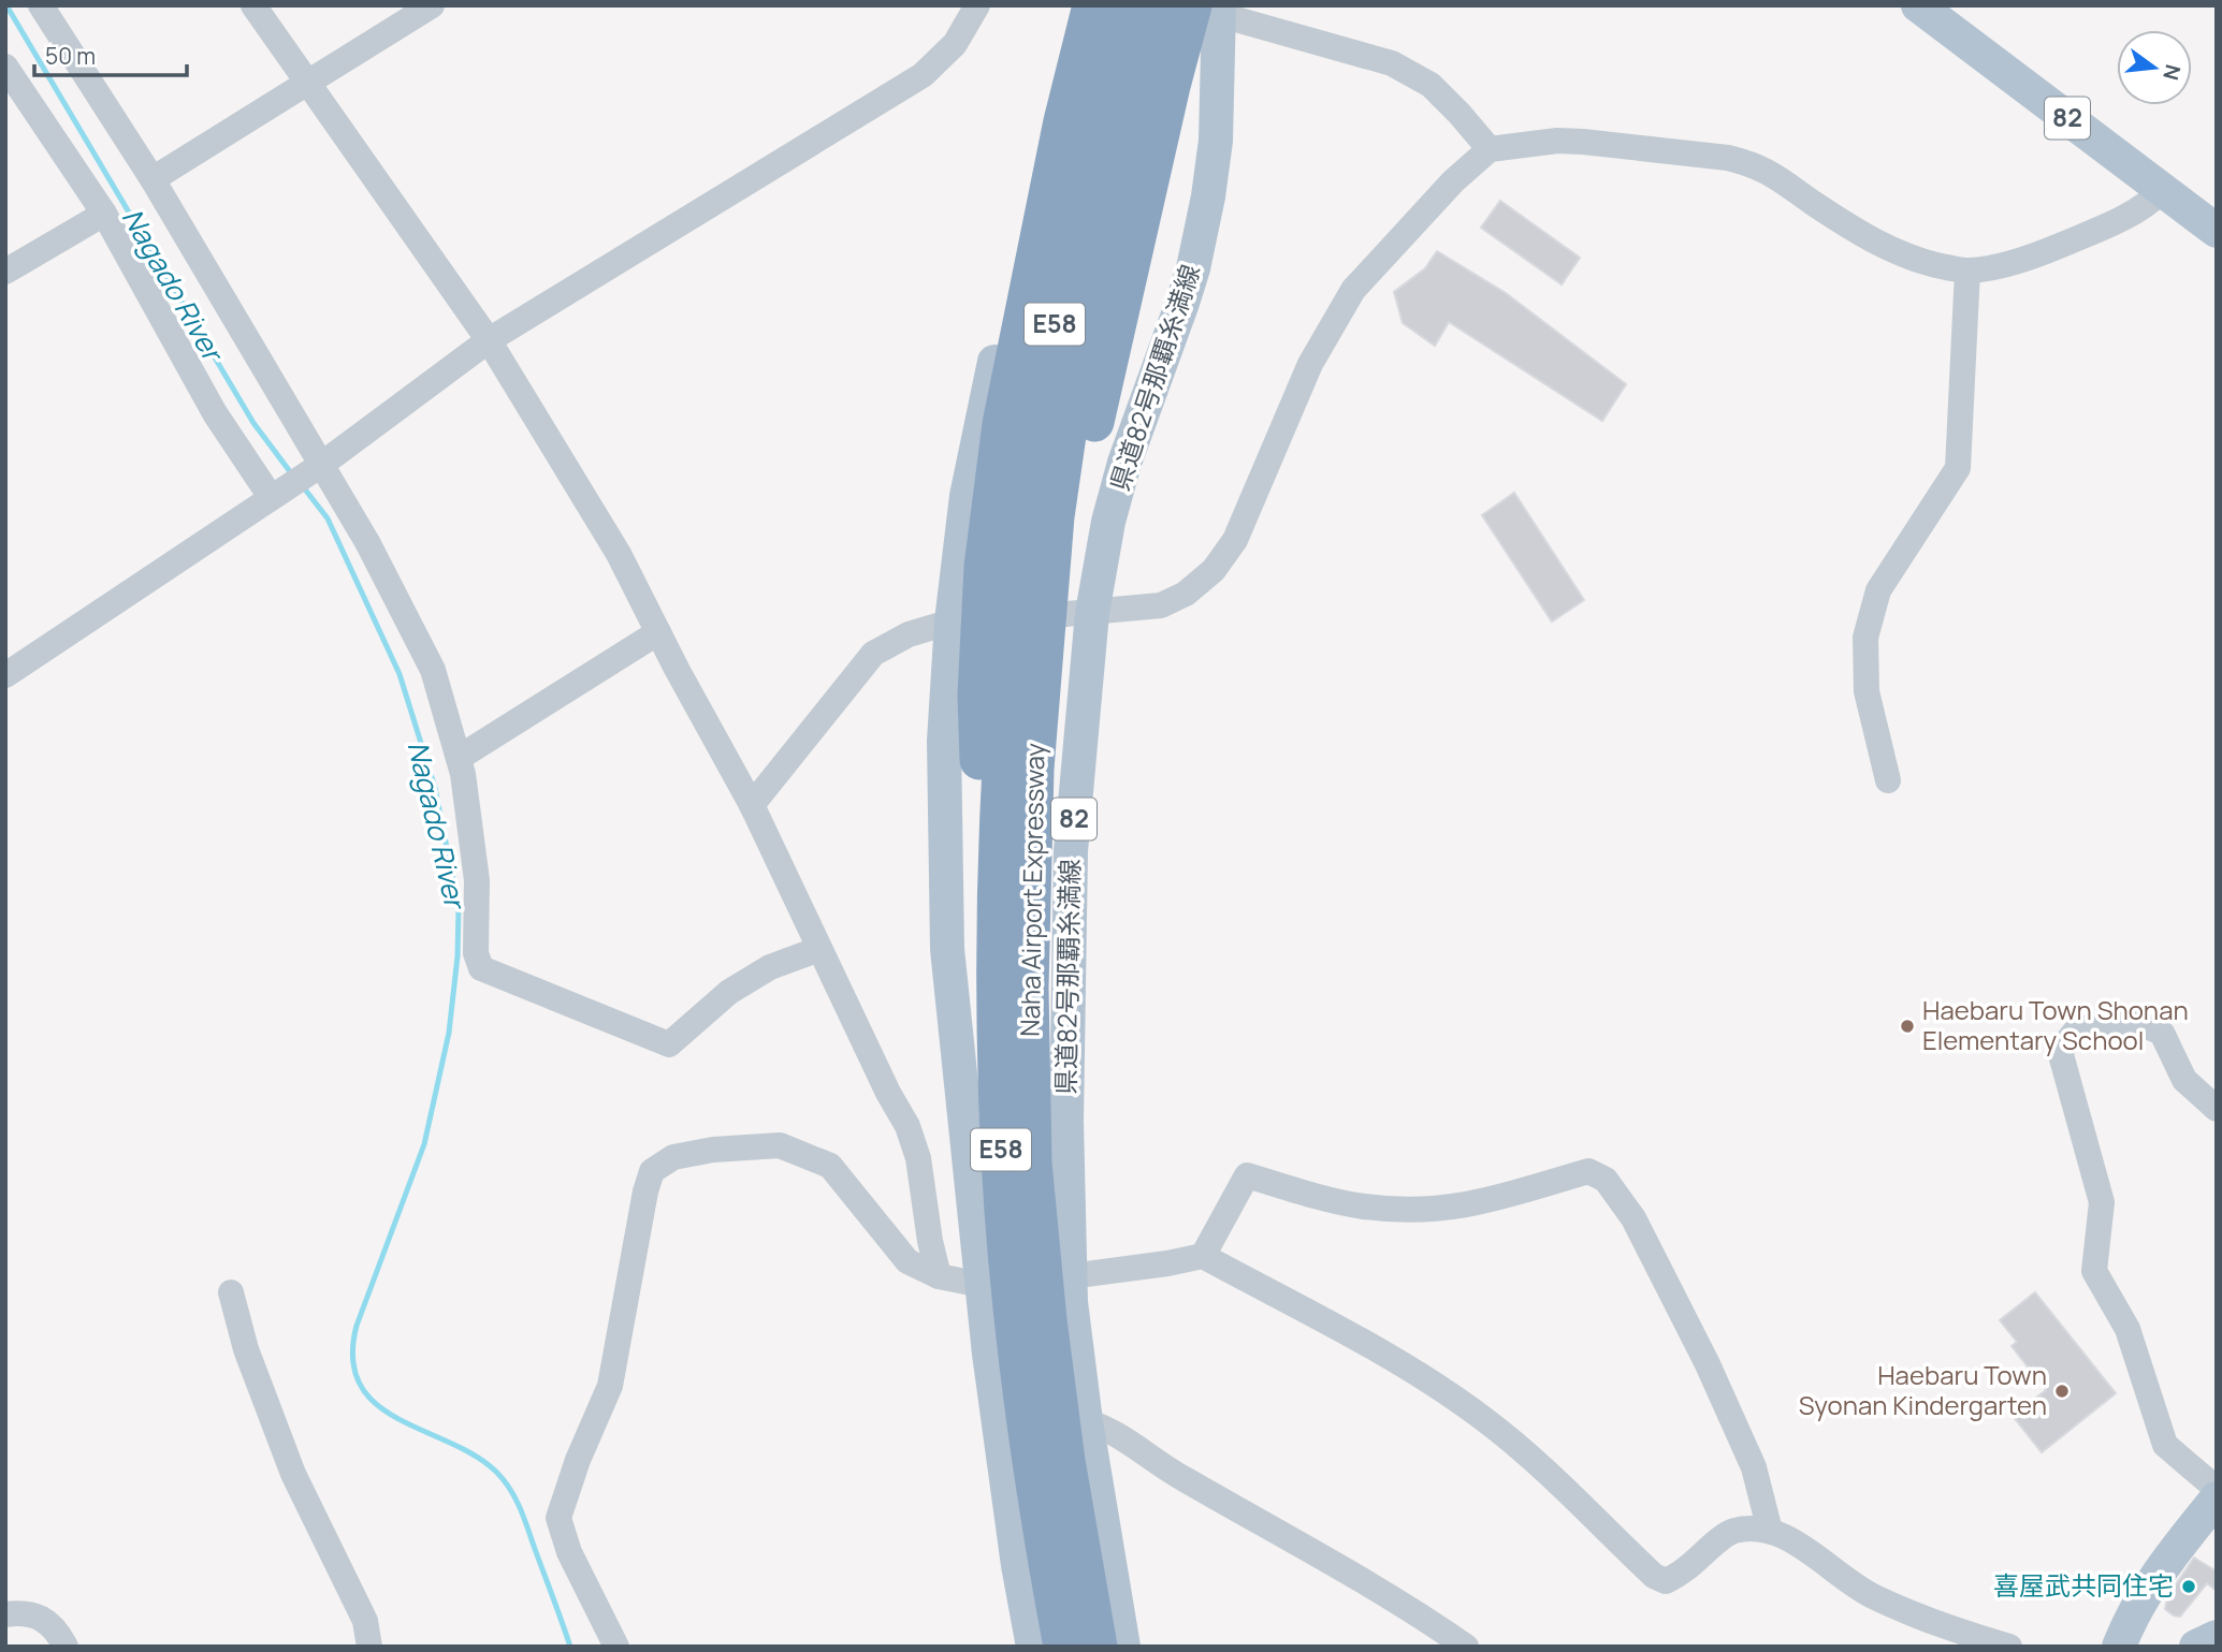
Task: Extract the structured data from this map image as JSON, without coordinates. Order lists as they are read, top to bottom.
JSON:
{
  "streets": {
    "highway": ["E58", "Naha Airport Expressway"],
    "main road": ["82", "県道82号那覇糸満線"]
  },
  "water": ["Nagado River"],
  "places": ["Haebaru Town Shonan Elementary School", "Haebaru Town Syonan Kindergarten", "喜屋武共同住宅"],
  "scale_bar": "50 m",
  "north": "right"
}
